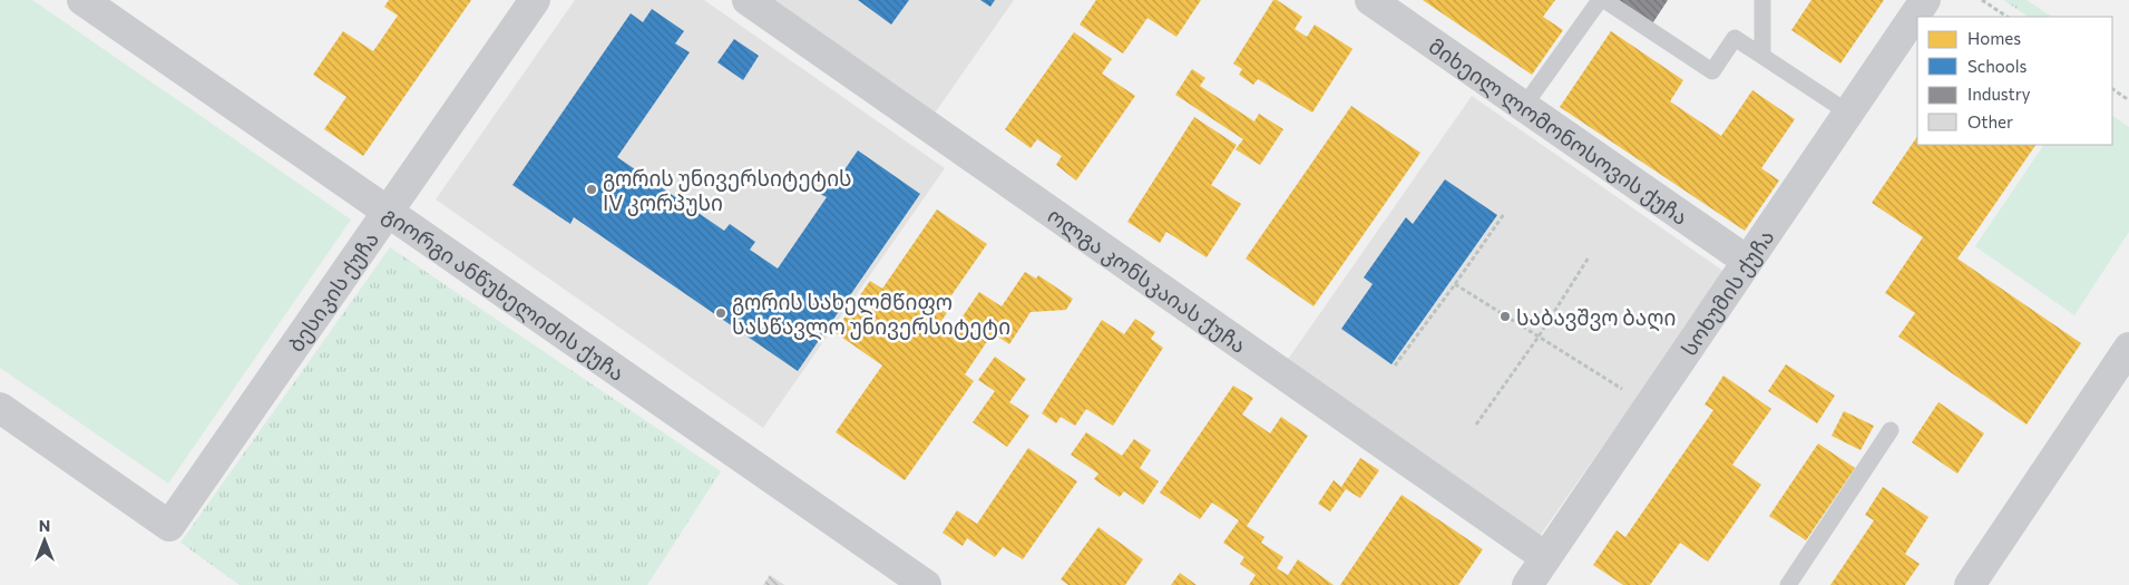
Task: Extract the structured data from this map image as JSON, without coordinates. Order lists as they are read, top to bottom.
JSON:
{
  "streets": {
    "street": [
      "მიხეილ ლომონოსოვის ქუჩა",
      "ოლგა კონსკაიას ქუჩა",
      "ბესიკის ქუჩა",
      "გიორგი ანწუხელიძის ქუჩა",
      "სოხუმის ქუჩა"
    ]
  },
  "crossings": [
    ["მიხეილ ლომონოსოვის ქუჩა", "სოხუმის ქუჩა"],
    ["ოლგა კონსკაიას ქუჩა", "სოხუმის ქუჩა"],
    ["ბესიკის ქუჩა", "გიორგი ანწუხელიძის ქუჩა"]
  ],
  "places": ["გორის უნივერსიტეტის IV კორპუსი", "გორის სახელმწიფო სასწავლო უნივერსიტეტი", "საბავშვო ბაღი"],
  "legend": [
    "Homes",
    "Schools",
    "Industry",
    "Other"
  ],
  "north": "top"
}
